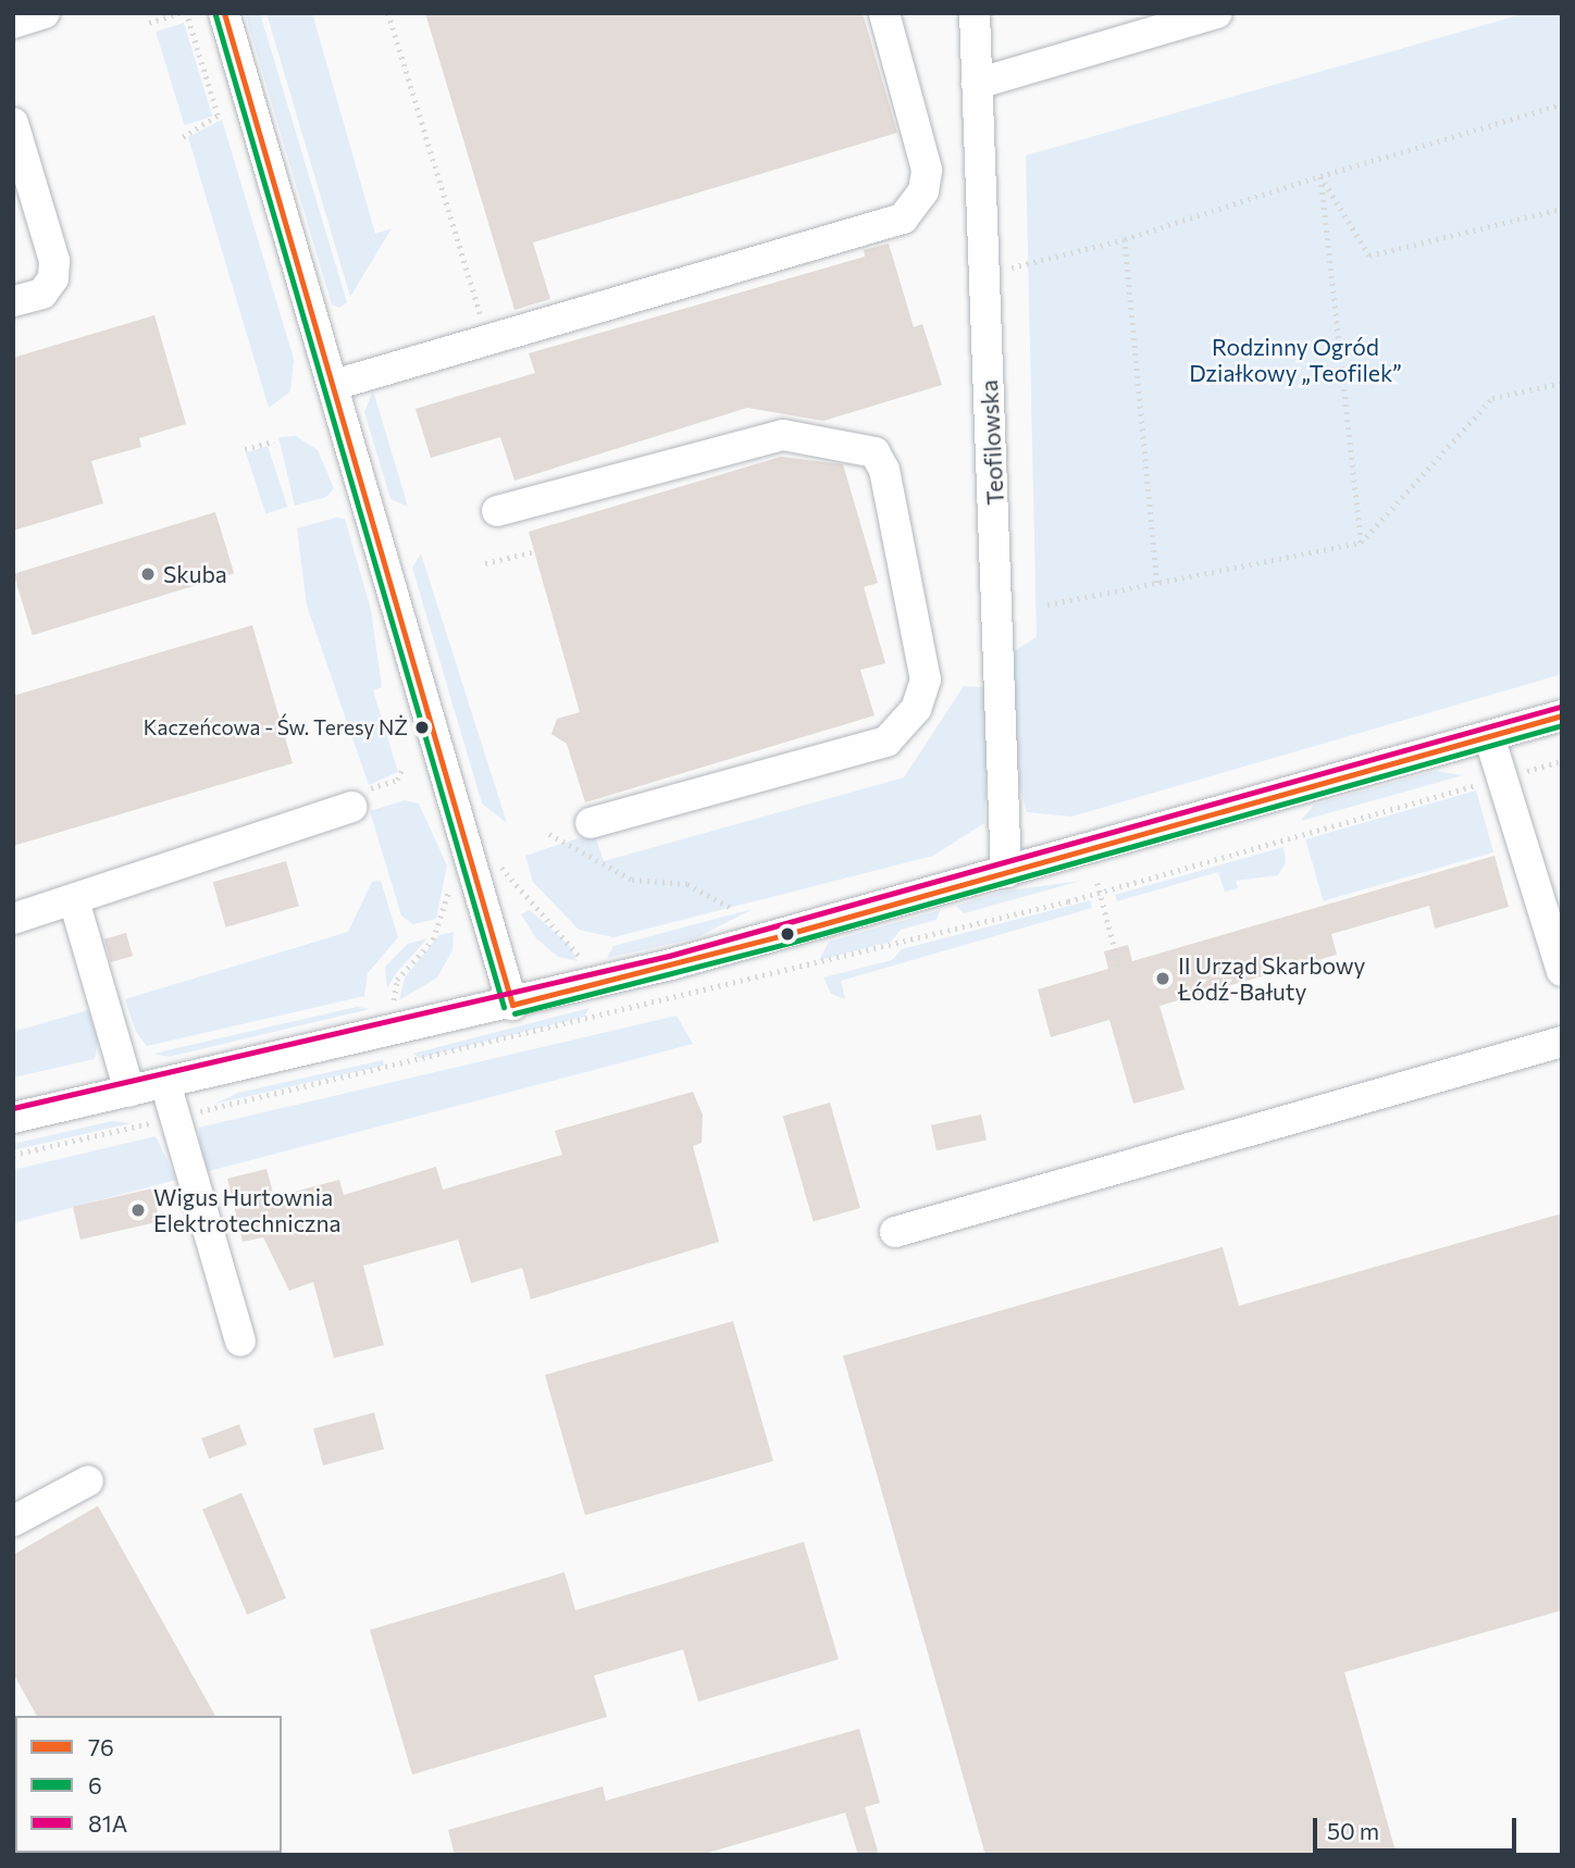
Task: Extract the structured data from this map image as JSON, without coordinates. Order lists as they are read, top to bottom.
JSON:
{
  "streets": {
    "street": ["Teofilowska"]
  },
  "parks": ["Rodzinny Ogród Działkowy „Teofilek”"],
  "places": [
    "Skuba",
    "Kaczeńcowa - Św. Teresy NŻ",
    "II Urząd Skarbowy Łódź-Bałuty",
    "Wigus Hurtownia Elektrotechniczna"
  ],
  "lines": ["transit line 76", "transit line 6", "transit line 81A"],
  "legend": ["76", "6", "81A"],
  "scale_bar": "50 m"
}
